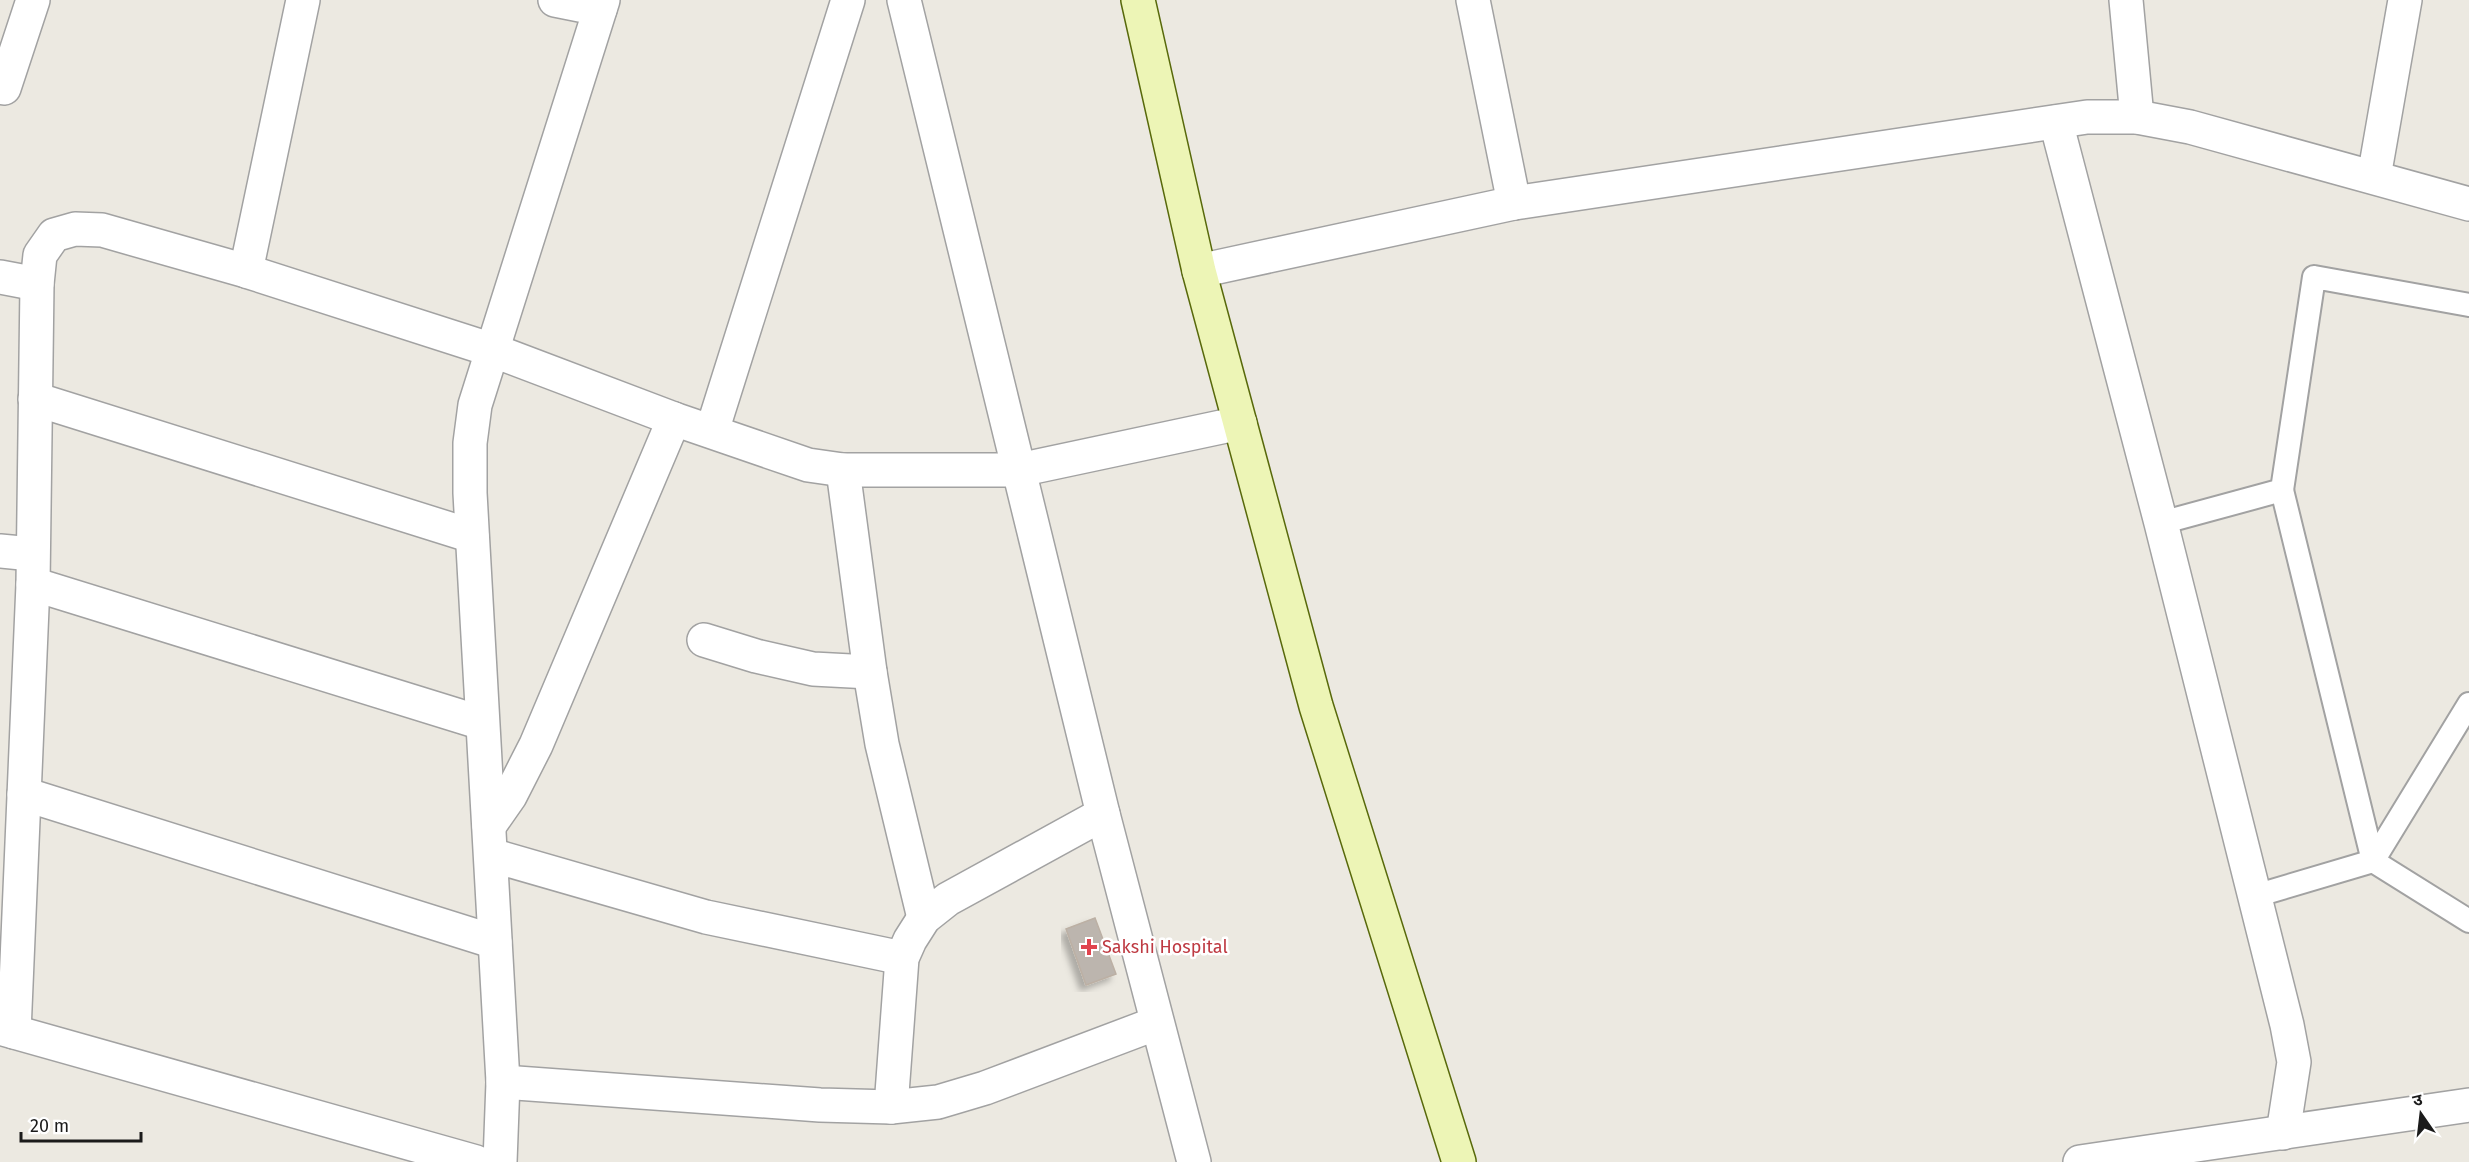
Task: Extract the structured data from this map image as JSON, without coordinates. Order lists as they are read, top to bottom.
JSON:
{
  "places": {
    "health": ["Sakshi Hospital"]
  },
  "scale_bar": "20 m",
  "north": "top"
}
